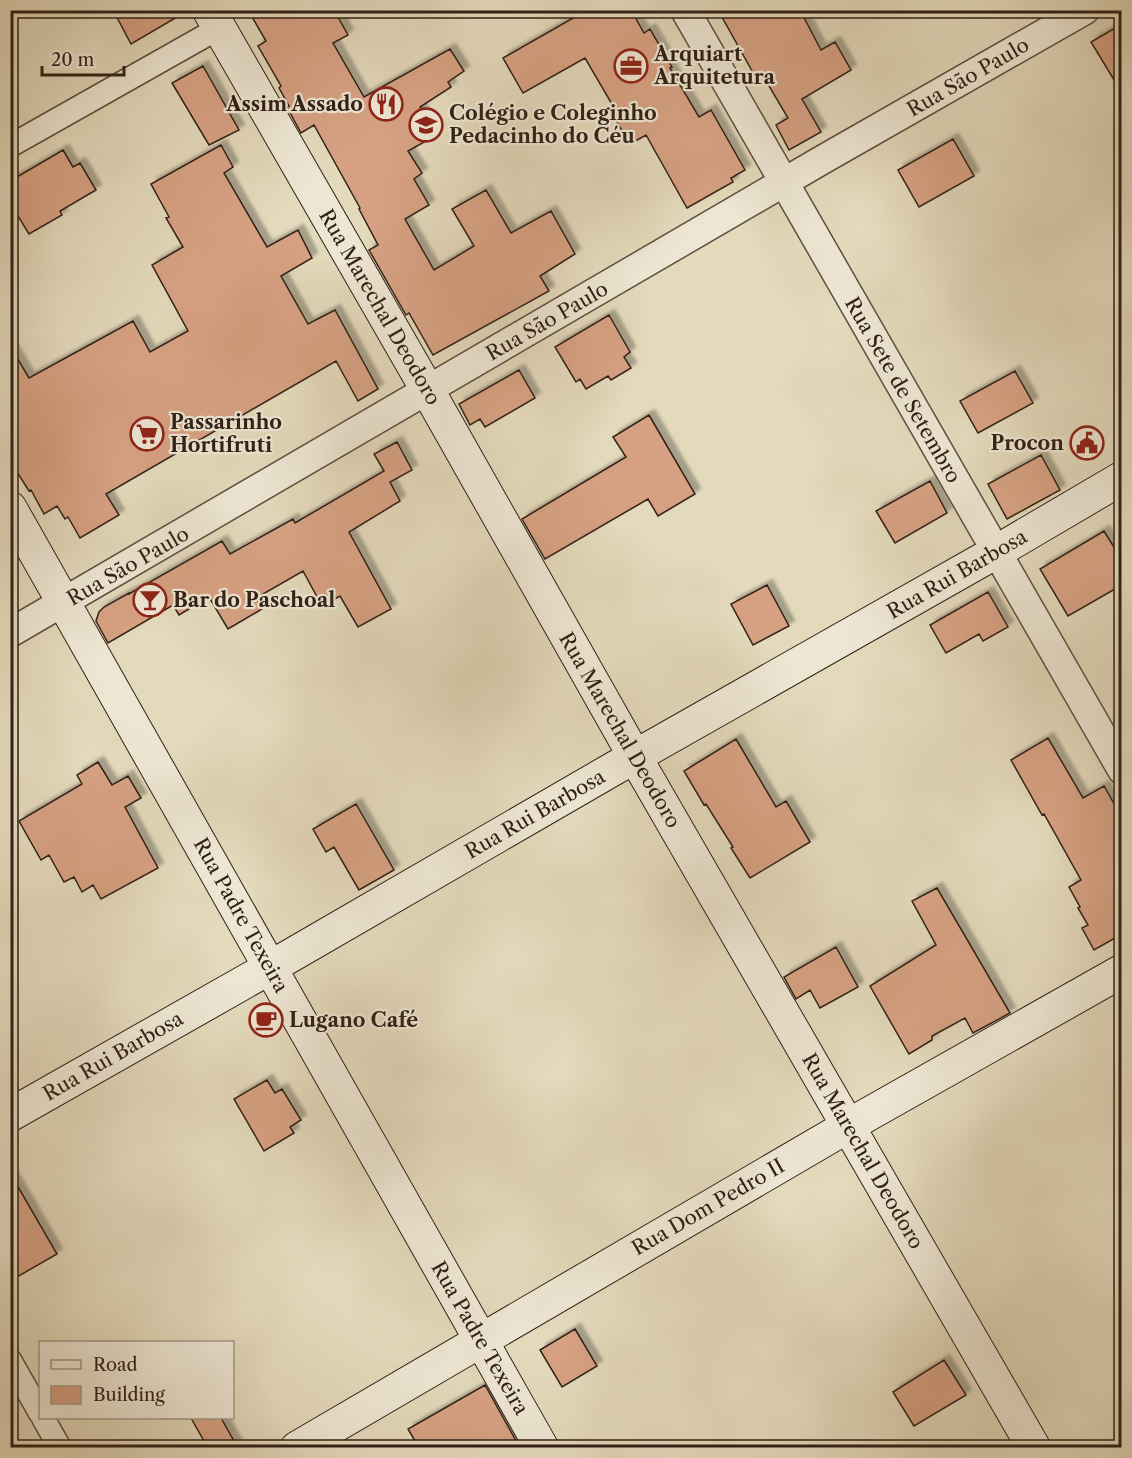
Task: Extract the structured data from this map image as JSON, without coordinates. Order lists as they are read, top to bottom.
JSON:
{
  "streets": {
    "main road": [
      "Rua Marechal Deodoro",
      "Rua Rui Barbosa",
      "Rua Padre Texeira",
      "Rua Dom Pedro II"
    ],
    "street": ["Rua São Paulo", "Rua Sete de Setembro"]
  },
  "crossings": [
    ["Rua São Paulo", "Rua Marechal Deodoro"],
    ["Rua São Paulo", "Rua Sete de Setembro"],
    ["Rua São Paulo", "Rua Padre Texeira"],
    ["Rua Marechal Deodoro", "Rua Rui Barbosa"],
    ["Rua Marechal Deodoro", "Rua Dom Pedro II"],
    ["Rua Sete de Setembro", "Rua Rui Barbosa"],
    ["Rua Rui Barbosa", "Rua Padre Texeira"],
    ["Rua Padre Texeira", "Rua Dom Pedro II"]
  ],
  "places": {
    "office": ["Arquiart Arquitetura"],
    "restaurant": ["Assim Assado"],
    "school or university": ["Colégio e Coleginho Pedacinho do Céu"],
    "supermarket": ["Passarinho Hortifruti"],
    "public building": ["Procon"],
    "bar": ["Bar do Paschoal"],
    "cafe": ["Lugano Café"]
  },
  "legend": ["Road", "Building"],
  "scale_bar": "20 m"
}
